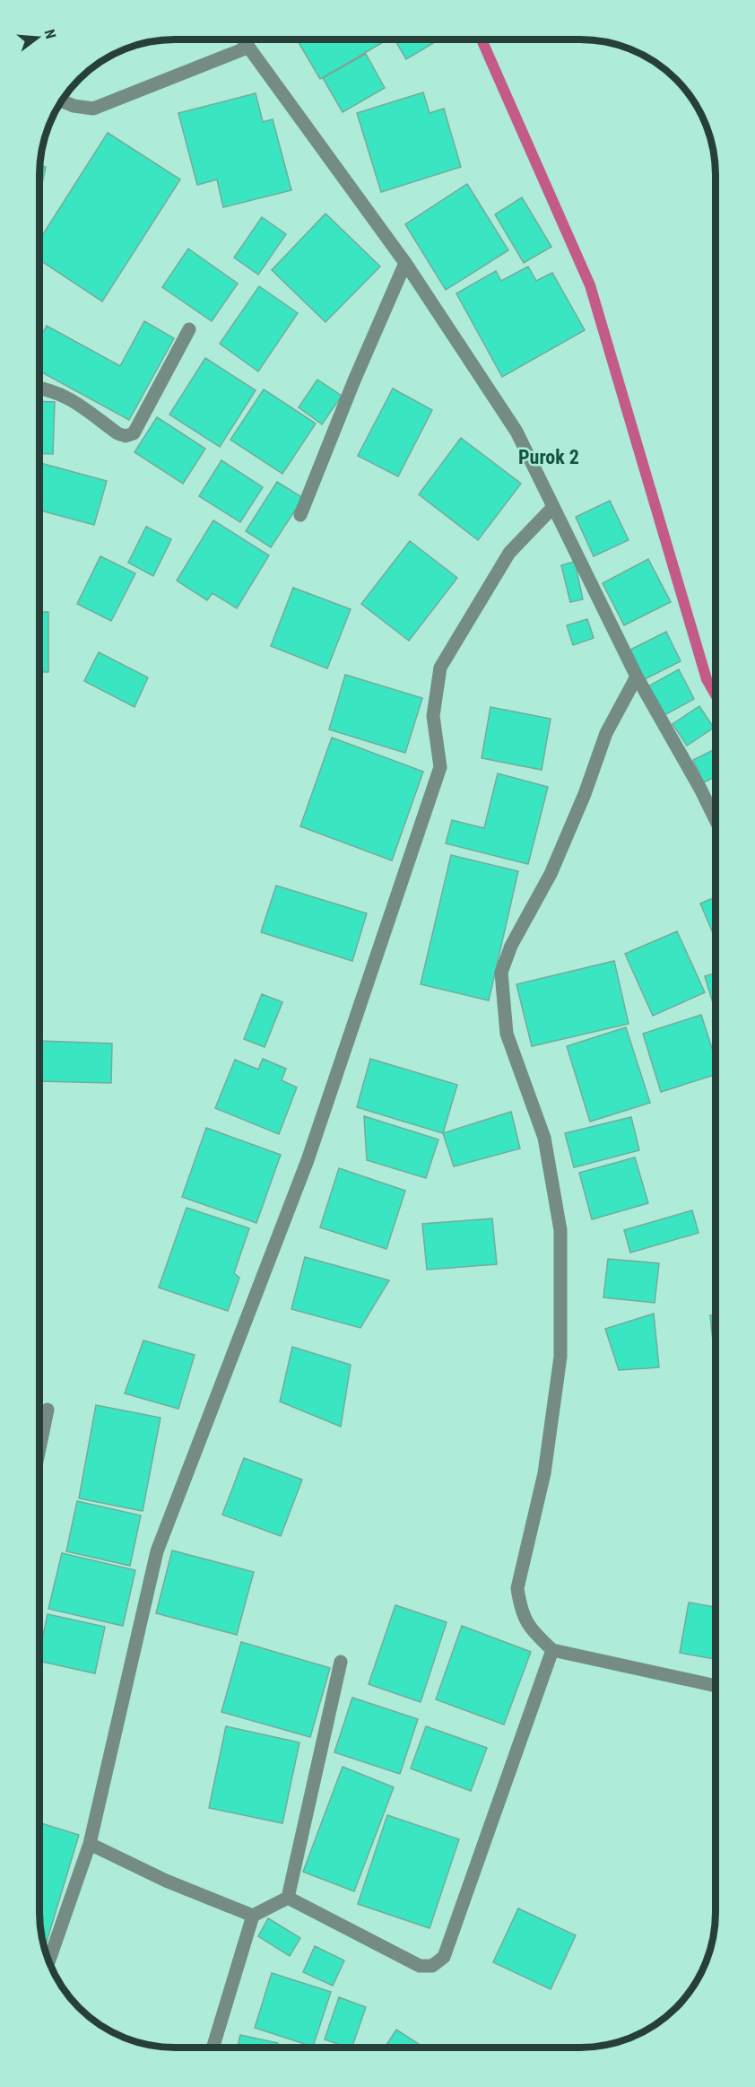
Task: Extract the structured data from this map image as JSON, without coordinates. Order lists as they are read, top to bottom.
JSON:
{
  "districts": ["Purok 2"],
  "north": "right"
}
